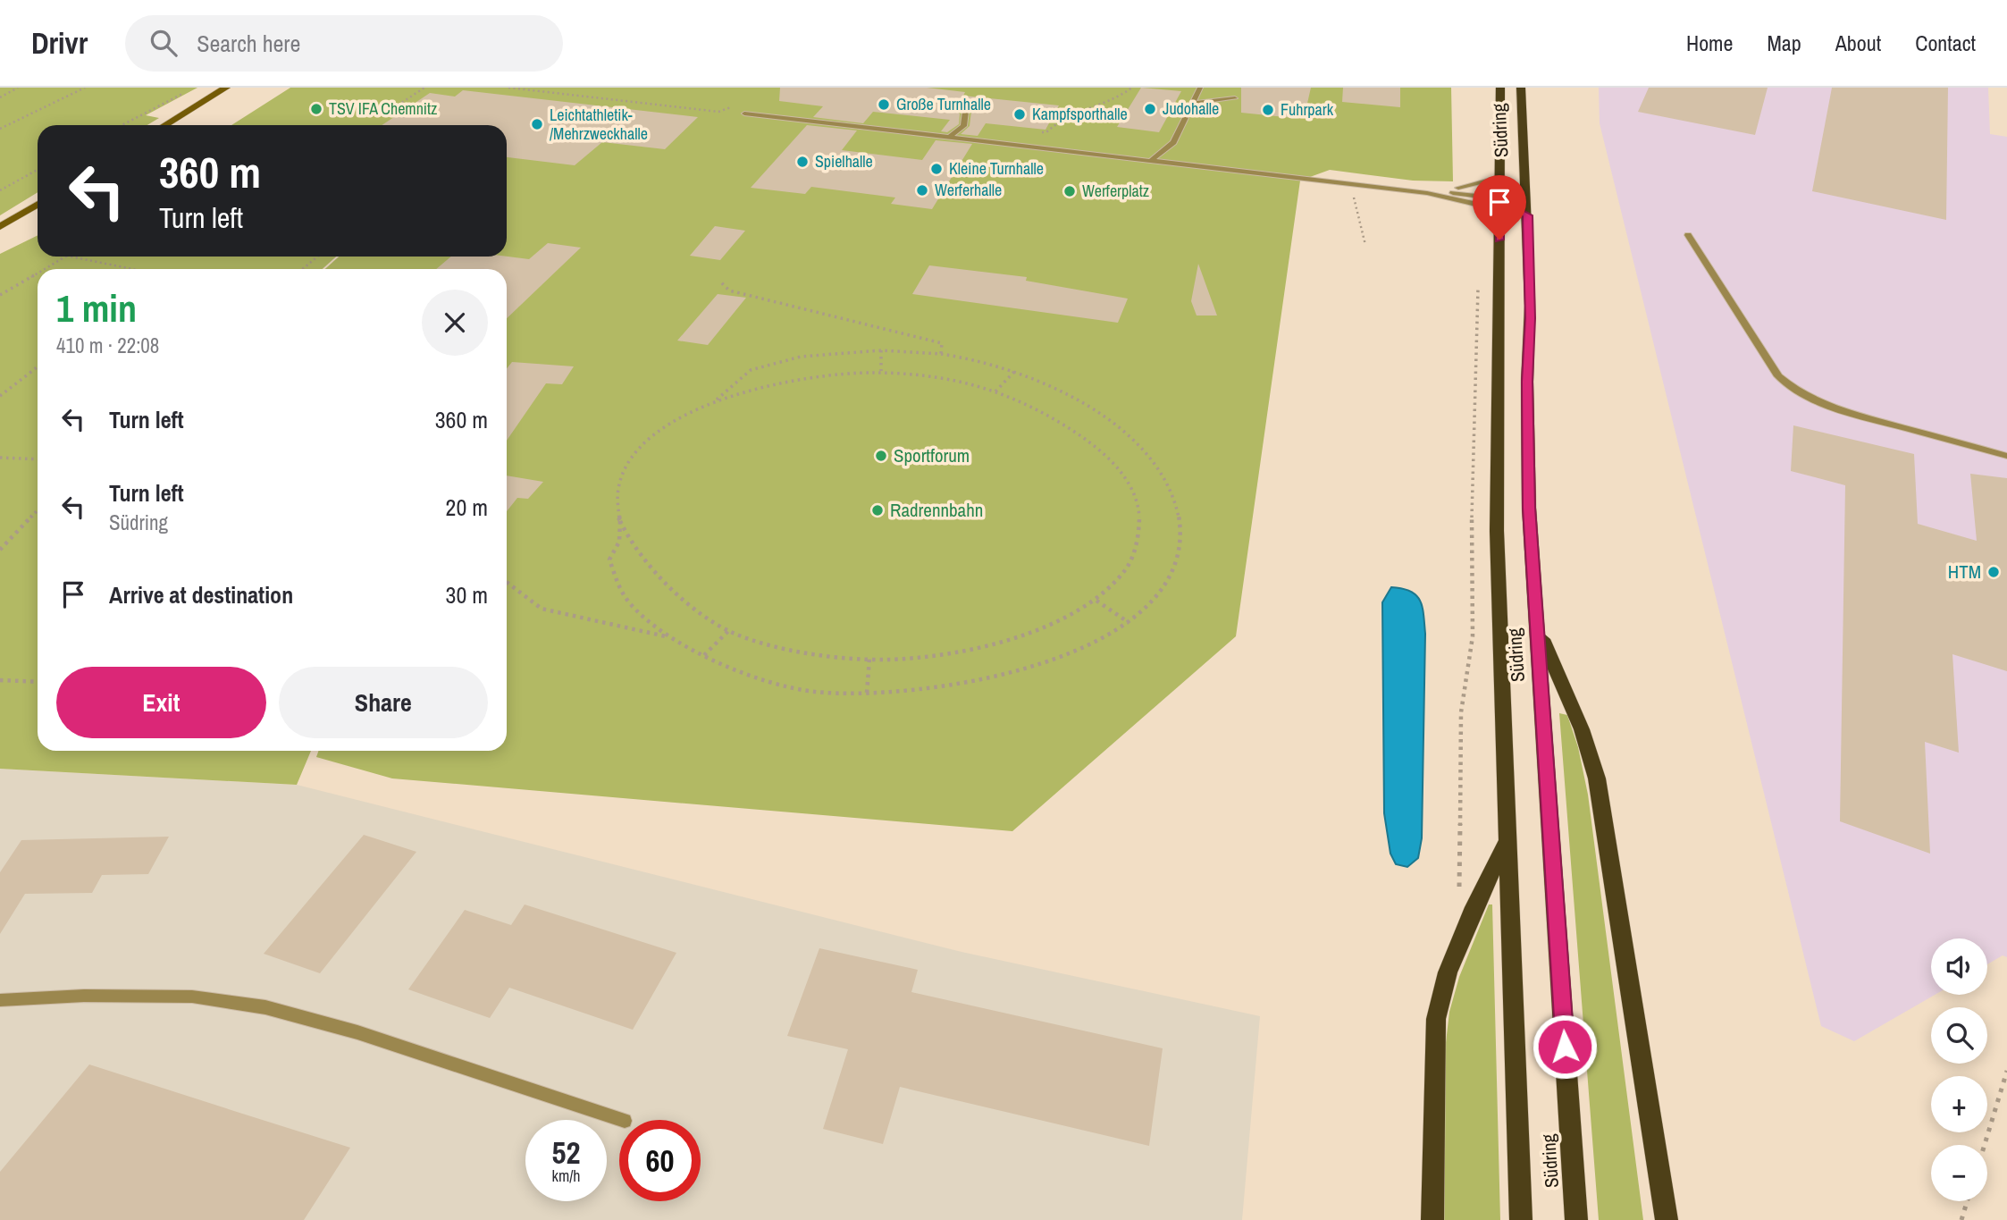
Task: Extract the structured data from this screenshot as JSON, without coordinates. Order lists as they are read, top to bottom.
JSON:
{
  "streets": {
    "main road": ["Südring"]
  },
  "places": [
    "Große Turnhalle",
    "TSV IFA Chemnitz",
    "Judohalle",
    "Fuhrpark",
    "Kampfsporthalle",
    "Leichtathletik- /Mehrzweckhalle",
    "Spielhalle",
    "Kleine Turnhalle",
    "Werferhalle",
    "Werferplatz",
    "Sportforum",
    "Radrennbahn",
    "HTM"
  ],
  "page": {
    "header": "Drivr",
    "search": "Search here",
    "nav": [
      "Home",
      "Map",
      "About",
      "Contact"
    ],
    "turn": ["360 m", "Turn left"],
    "heading": ["1 min", "410 m · 22:08"],
    "list": [
      {
        "name": "Turn left",
        "value": "360 m"
      },
      {
        "name": "Turn left",
        "note": "Südring",
        "value": "20 m"
      },
      {
        "name": "Arrive at destination",
        "value": "30 m"
      }
    ],
    "buttons": ["Exit", "Share"],
    "map_buttons": ["+", "−"],
    "speed": "52 km/h",
    "limit": "60"
  }
}
